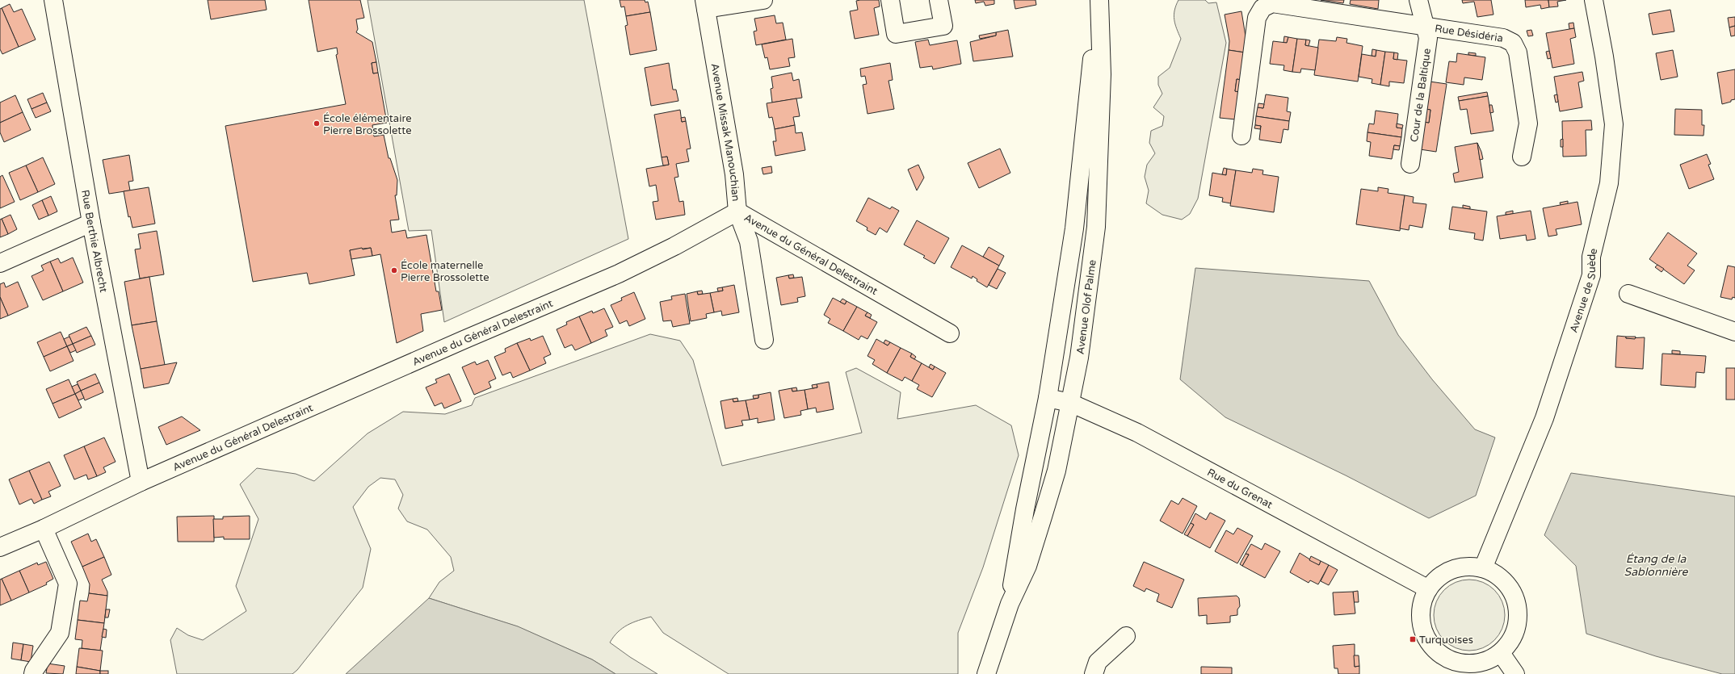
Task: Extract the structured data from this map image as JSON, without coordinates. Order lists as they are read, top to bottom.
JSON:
{
  "streets": {
    "street": [
      "Rue Désidéria",
      "Cour de la Baltique",
      "Avenue Missak Manouchian",
      "Rue Berthie Albrecht",
      "Avenue du Général Delestraint",
      "Avenue de Suède",
      "Avenue Olof Palme",
      "Rue du Grenat"
    ]
  },
  "crossings": [
    ["Rue Désidéria", "Cour de la Baltique"],
    ["Avenue Missak Manouchian", "Avenue du Général Delestraint"],
    ["Rue Berthie Albrecht", "Avenue du Général Delestraint"],
    ["Avenue de Suède", "Rue du Grenat"],
    ["Avenue Olof Palme", "Rue du Grenat"]
  ],
  "water": ["Étang de la Sablonnière"],
  "places": {
    "other": ["École élémentaire Pierre Brossolette", "École maternelle Pierre Brossolette"],
    "transit": ["Turquoises"]
  }
}
